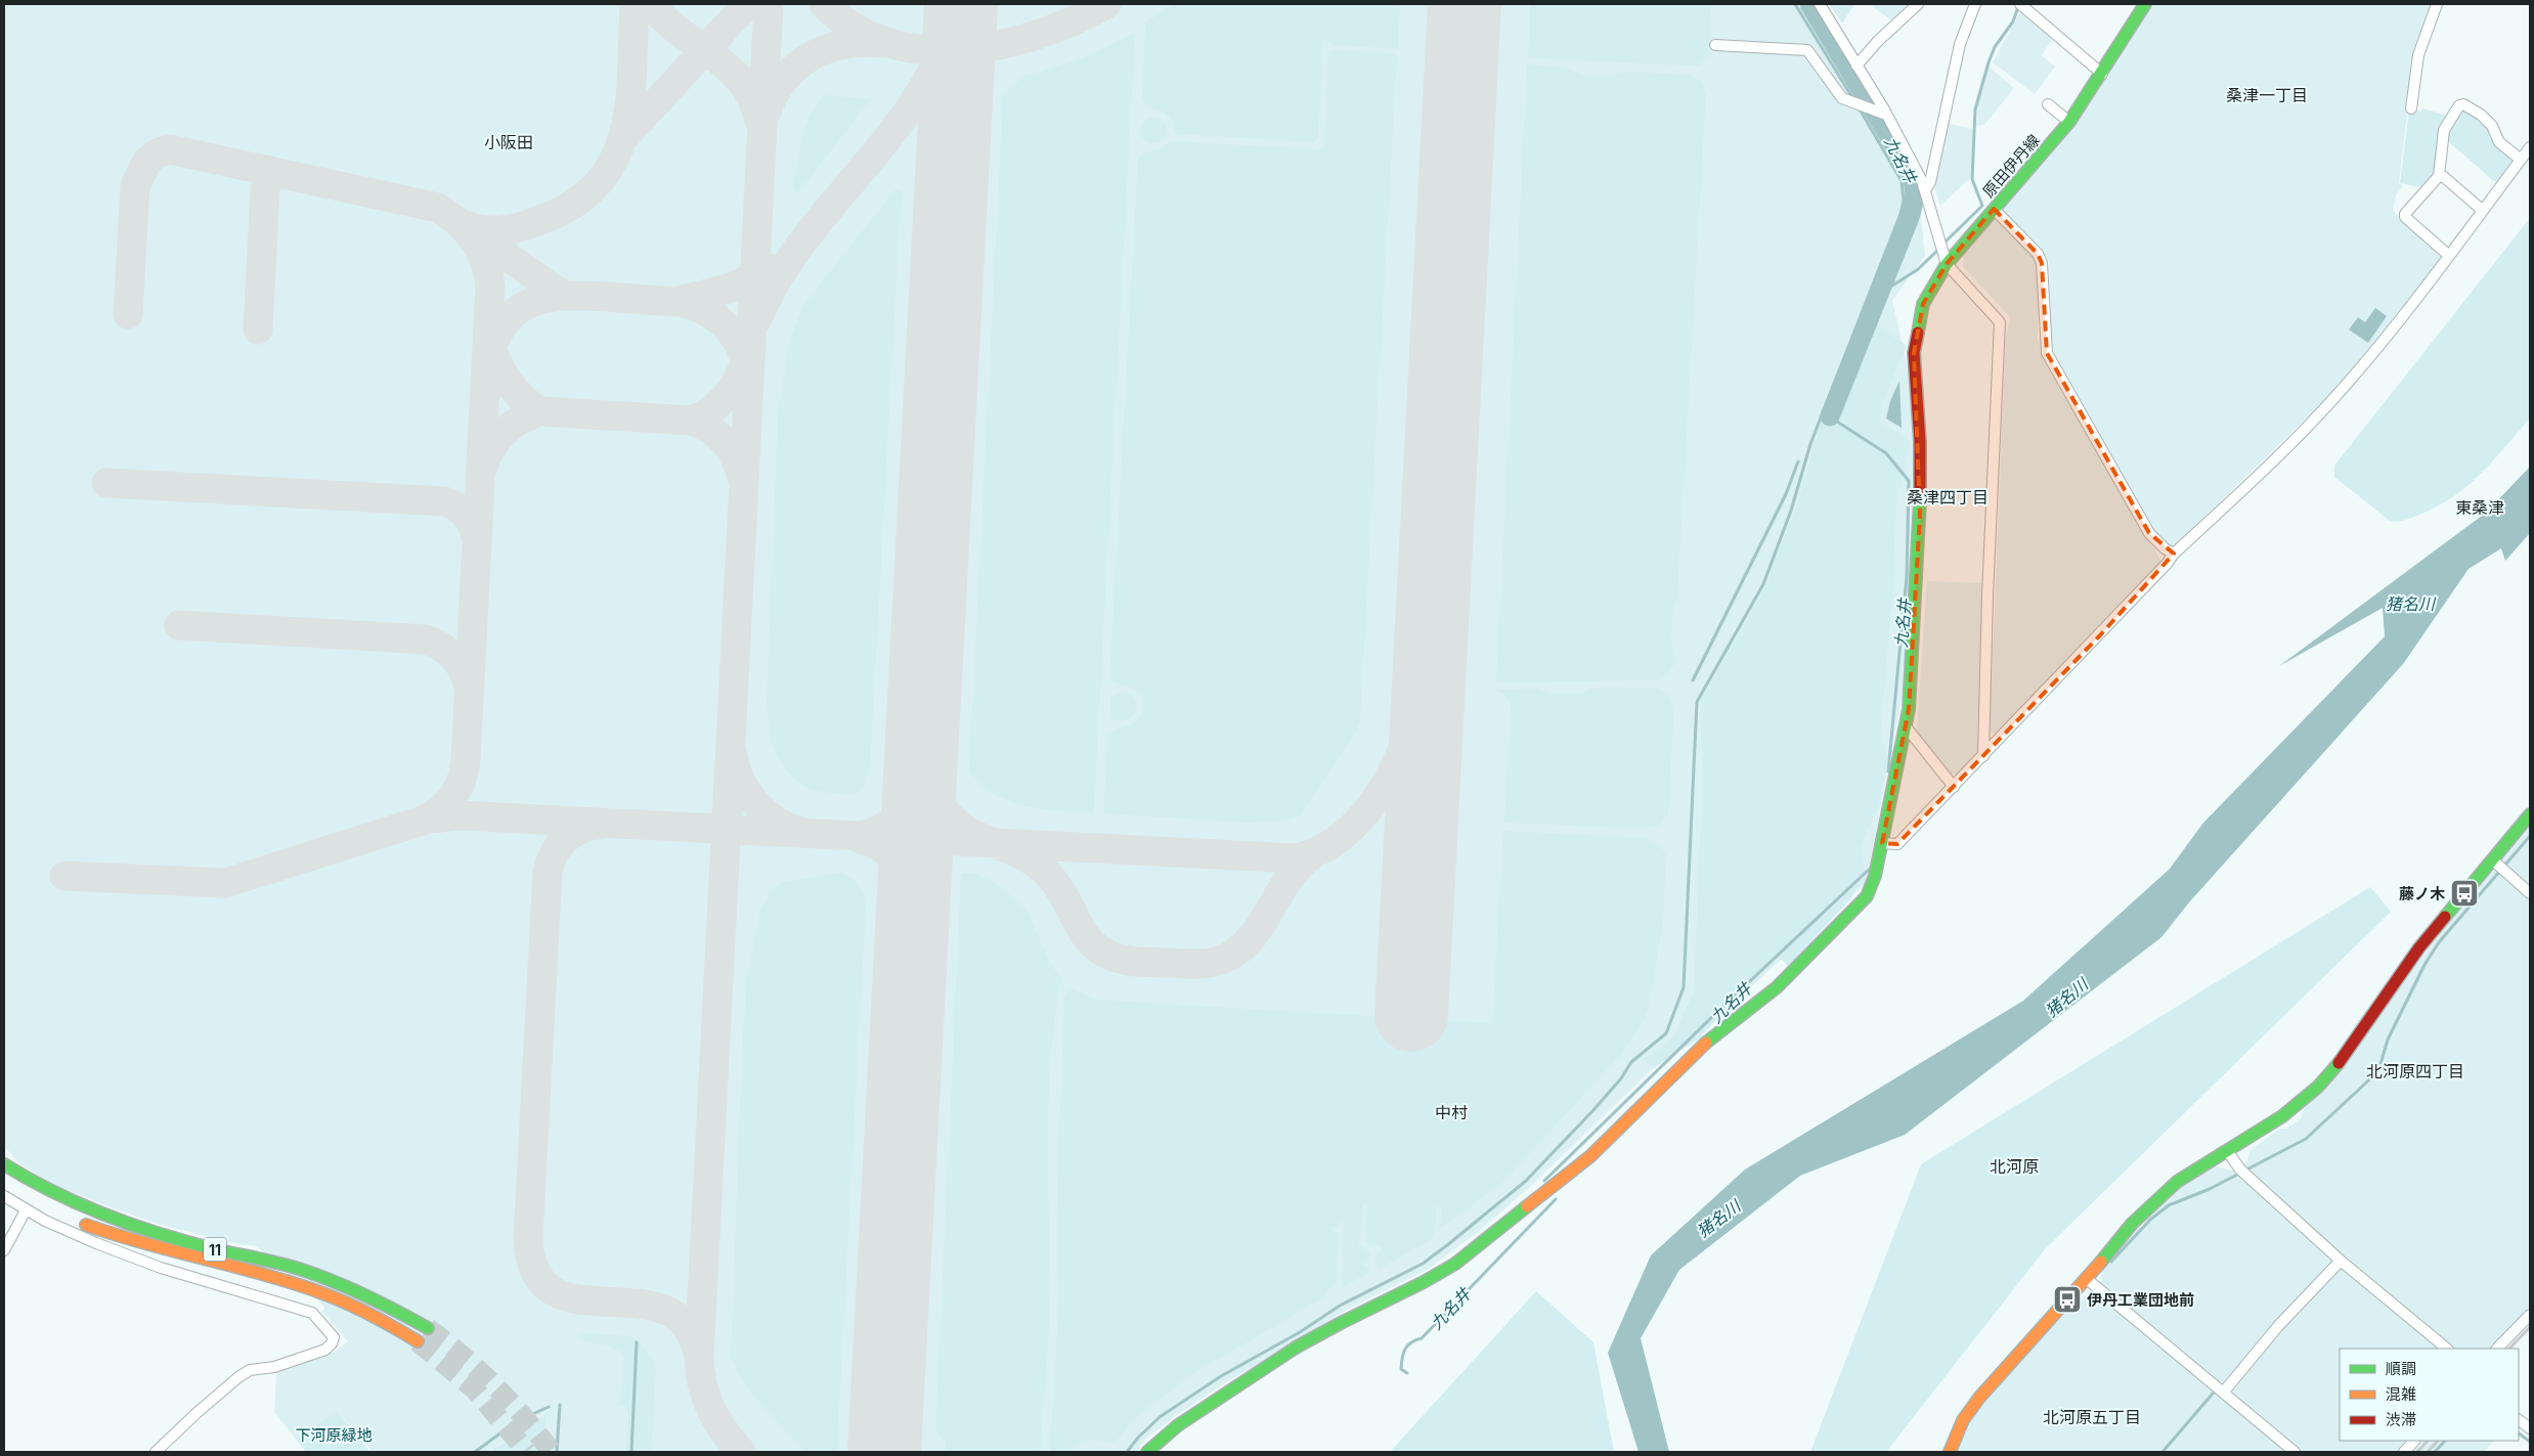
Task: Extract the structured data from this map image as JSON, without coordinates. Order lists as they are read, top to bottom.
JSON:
{
  "streets": {
    "main road": ["原田伊丹線", "11"]
  },
  "districts": [
    "桑津一丁目",
    "小阪田",
    "桑津四丁目",
    "東桑津",
    "北河原四丁目",
    "中村",
    "北河原",
    "北河原五丁目"
  ],
  "water": ["九名井", "猪名川"],
  "parks": ["下河原緑地"],
  "places": {
    "bus stop": ["藤ノ木", "伊丹工業団地前"]
  },
  "legend": ["順調", "混雑", "渋滞"]
}
